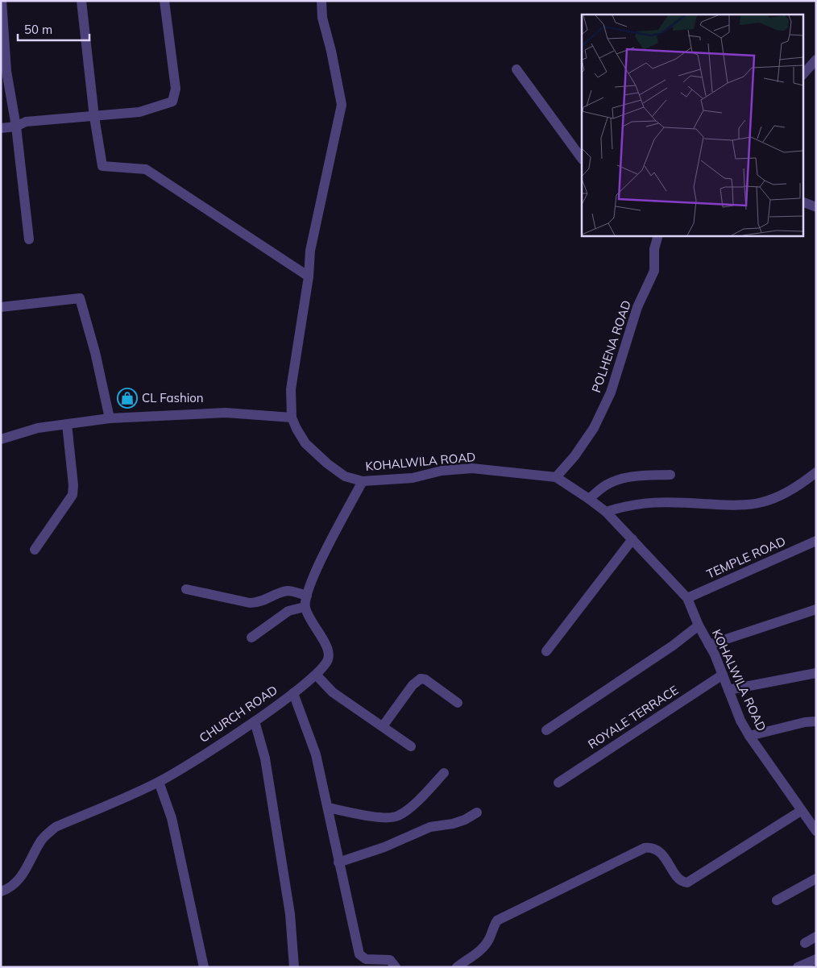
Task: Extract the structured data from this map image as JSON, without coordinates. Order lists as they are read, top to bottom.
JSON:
{
  "streets": {
    "street": [
      "POLHENA ROAD",
      "KOHALWILA ROAD",
      "TEMPLE ROAD",
      "CHURCH ROAD",
      "ROYALE TERRACE"
    ]
  },
  "crossings": [
    ["POLHENA ROAD", "KOHALWILA ROAD"],
    ["KOHALWILA ROAD", "TEMPLE ROAD"],
    ["KOHALWILA ROAD", "ROYALE TERRACE"]
  ],
  "places": {
    "shop": ["CL Fashion"]
  },
  "scale_bar": "50 m"
}
